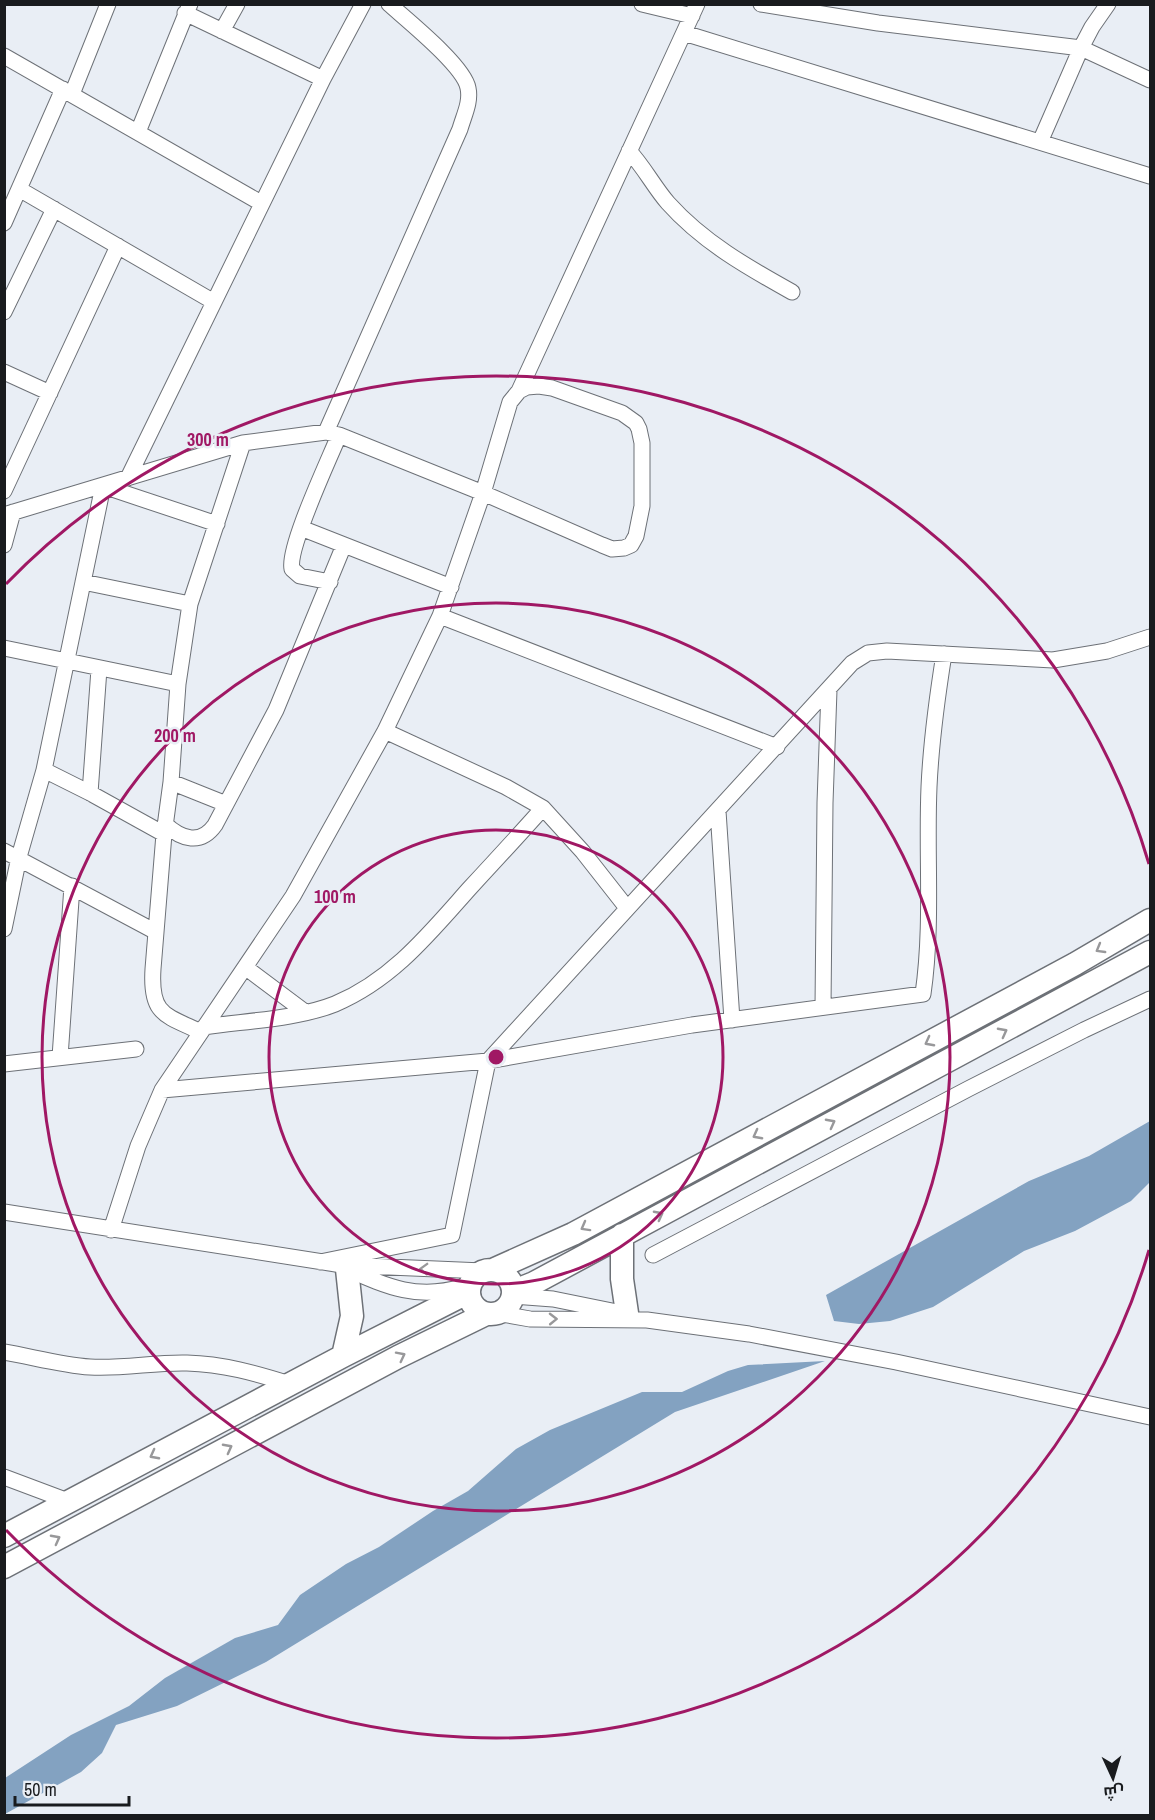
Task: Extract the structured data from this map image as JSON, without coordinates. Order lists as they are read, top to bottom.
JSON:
{
  "scale_bar": "50 m",
  "north": "bottom",
  "rings": ["300 m", "200 m", "100 m"]
}
